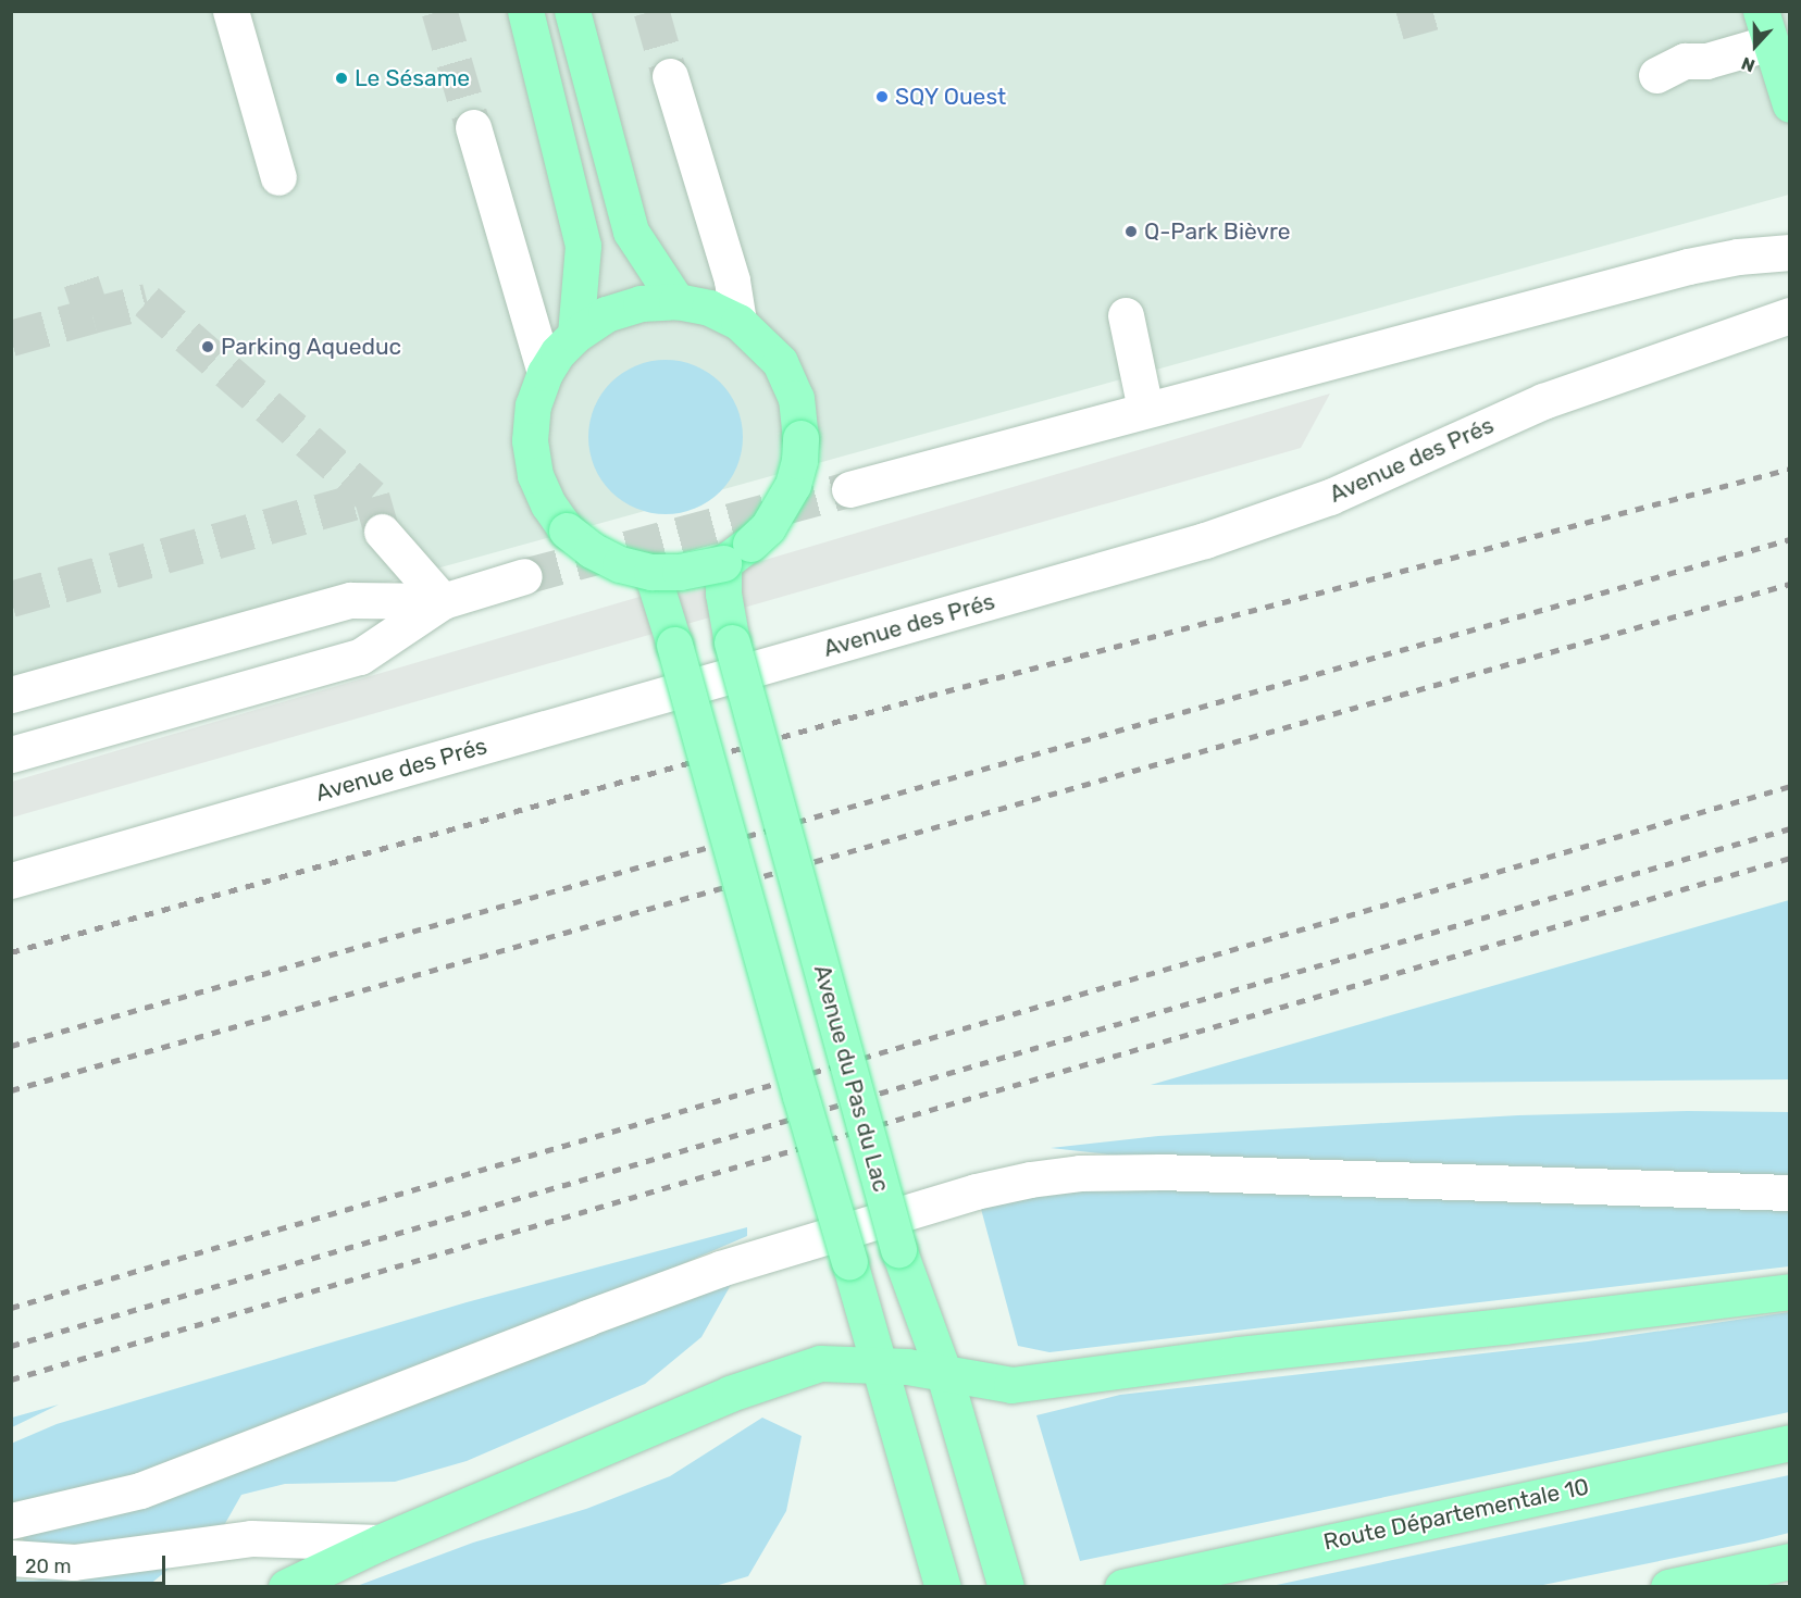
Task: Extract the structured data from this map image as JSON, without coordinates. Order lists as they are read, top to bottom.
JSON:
{
  "streets": {
    "main road": ["Avenue du Pas du Lac", "Route Départementale 10"],
    "street": ["Avenue des Prés"]
  },
  "places": [
    "Le Sésame",
    "SQY Ouest",
    "Q-Park Bièvre",
    "Parking Aqueduc"
  ],
  "scale_bar": "20 m",
  "north": "bottom"
}
